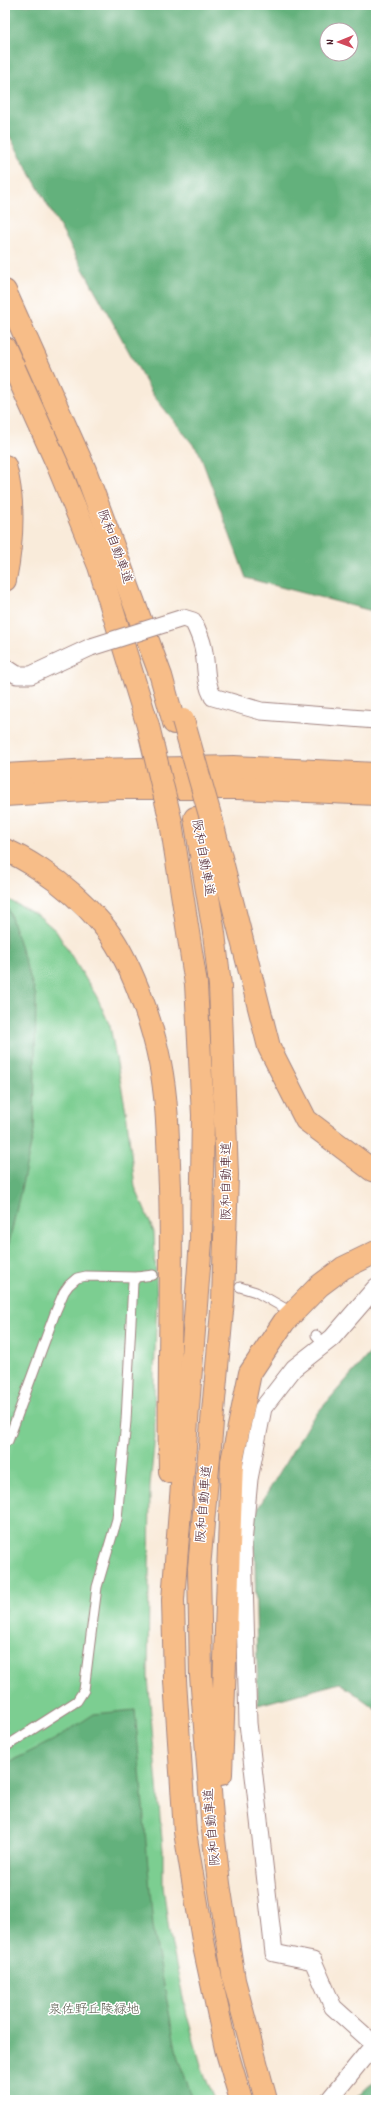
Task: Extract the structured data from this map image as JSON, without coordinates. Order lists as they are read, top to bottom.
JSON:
{
  "streets": {
    "highway": ["阪和自動車道"]
  },
  "parks": ["泉佐野丘陵緑地"],
  "north": "left"
}
